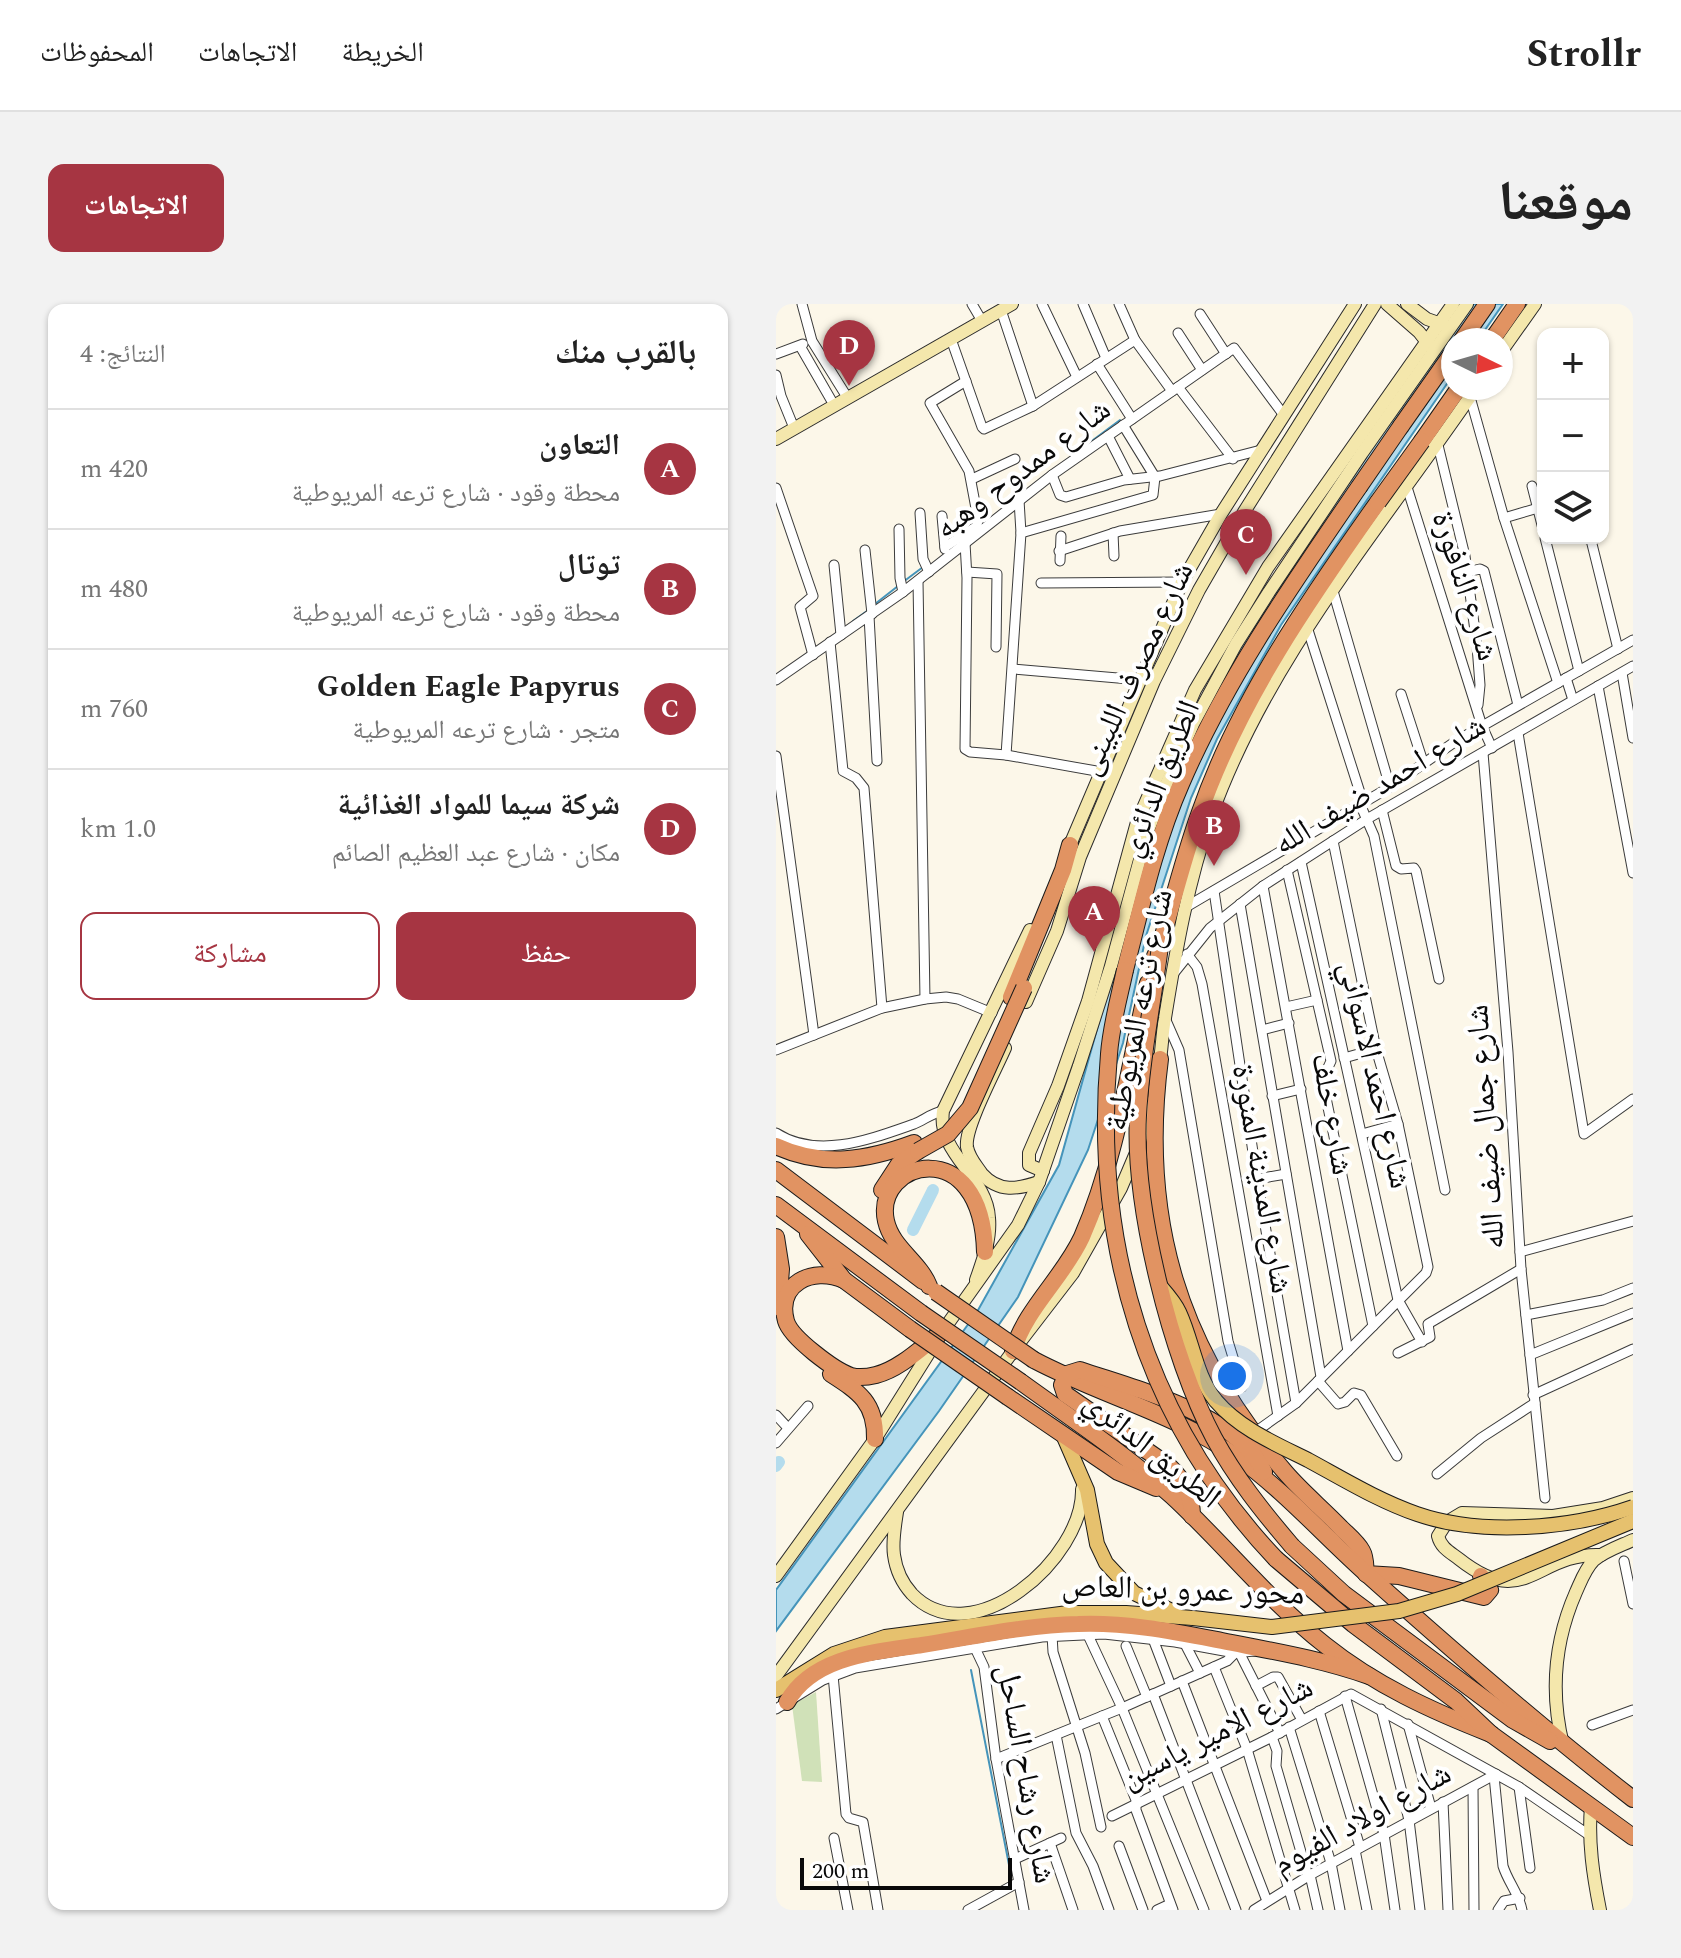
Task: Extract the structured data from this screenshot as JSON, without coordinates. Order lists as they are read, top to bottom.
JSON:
{
  "streets": {
    "highway": ["الطريق الدائري"],
    "main road": ["شارع مصرف اللبينى", "شارع ترعه المريوطية", "محور عمرو بن العاص"],
    "street": [
      "شارع ممدوح وهبه",
      "شارع النافورة",
      "شارع احمد ضيف الله",
      "شارع احمد الاسواني",
      "شارع خلف",
      "شارع جمال ضيف الله",
      "شارع المدينة المنورة",
      "شارع الامير ياسين",
      "شارع رشاح الساحل",
      "شارع اولاد الفيوم"
    ]
  },
  "crossings": [
    ["شارع النافورة", "شارع احمد ضيف الله"],
    ["شارع النافورة", "شارع ترعه المريوطية"],
    ["شارع النافورة", "شارع جمال ضيف الله"],
    ["شارع احمد ضيف الله", "شارع ترعه المريوطية"],
    ["شارع احمد ضيف الله", "شارع احمد الاسواني"],
    ["شارع احمد ضيف الله", "شارع خلف"],
    ["شارع احمد ضيف الله", "شارع جمال ضيف الله"],
    ["شارع احمد ضيف الله", "شارع المدينة المنورة"]
  ],
  "scale_bar": "200 m",
  "north": "right",
  "page": {
    "header": "Strollr",
    "nav": ["الخريطة", "الاتجاهات", "المحفوظات"],
    "title": "موقعنا",
    "buttons": [
      "الاتجاهات",
      ["حفظ", "مشاركة"]
    ],
    "heading": ["بالقرب منك", "النتائج: 4"],
    "pins": [
      "D",
      "C",
      "B",
      "A"
    ],
    "map_buttons": ["+", "−"],
    "list": [
      {
        "mark": "A",
        "name": "التعاون",
        "note": "محطة وقود · شارع ترعه المريوطية",
        "value": "420 m"
      },
      {
        "mark": "B",
        "name": "توتال",
        "note": "محطة وقود · شارع ترعه المريوطية",
        "value": "480 m"
      },
      {
        "mark": "C",
        "name": "Golden Eagle Papyrus",
        "note": "متجر · شارع ترعه المريوطية",
        "value": "760 m"
      },
      {
        "mark": "D",
        "name": "شركة سيما للمواد الغذائية",
        "note": "مكان · شارع عبد العظيم الصائم",
        "value": "1.0 km"
      }
    ],
    "scale": "200 m"
  }
}
